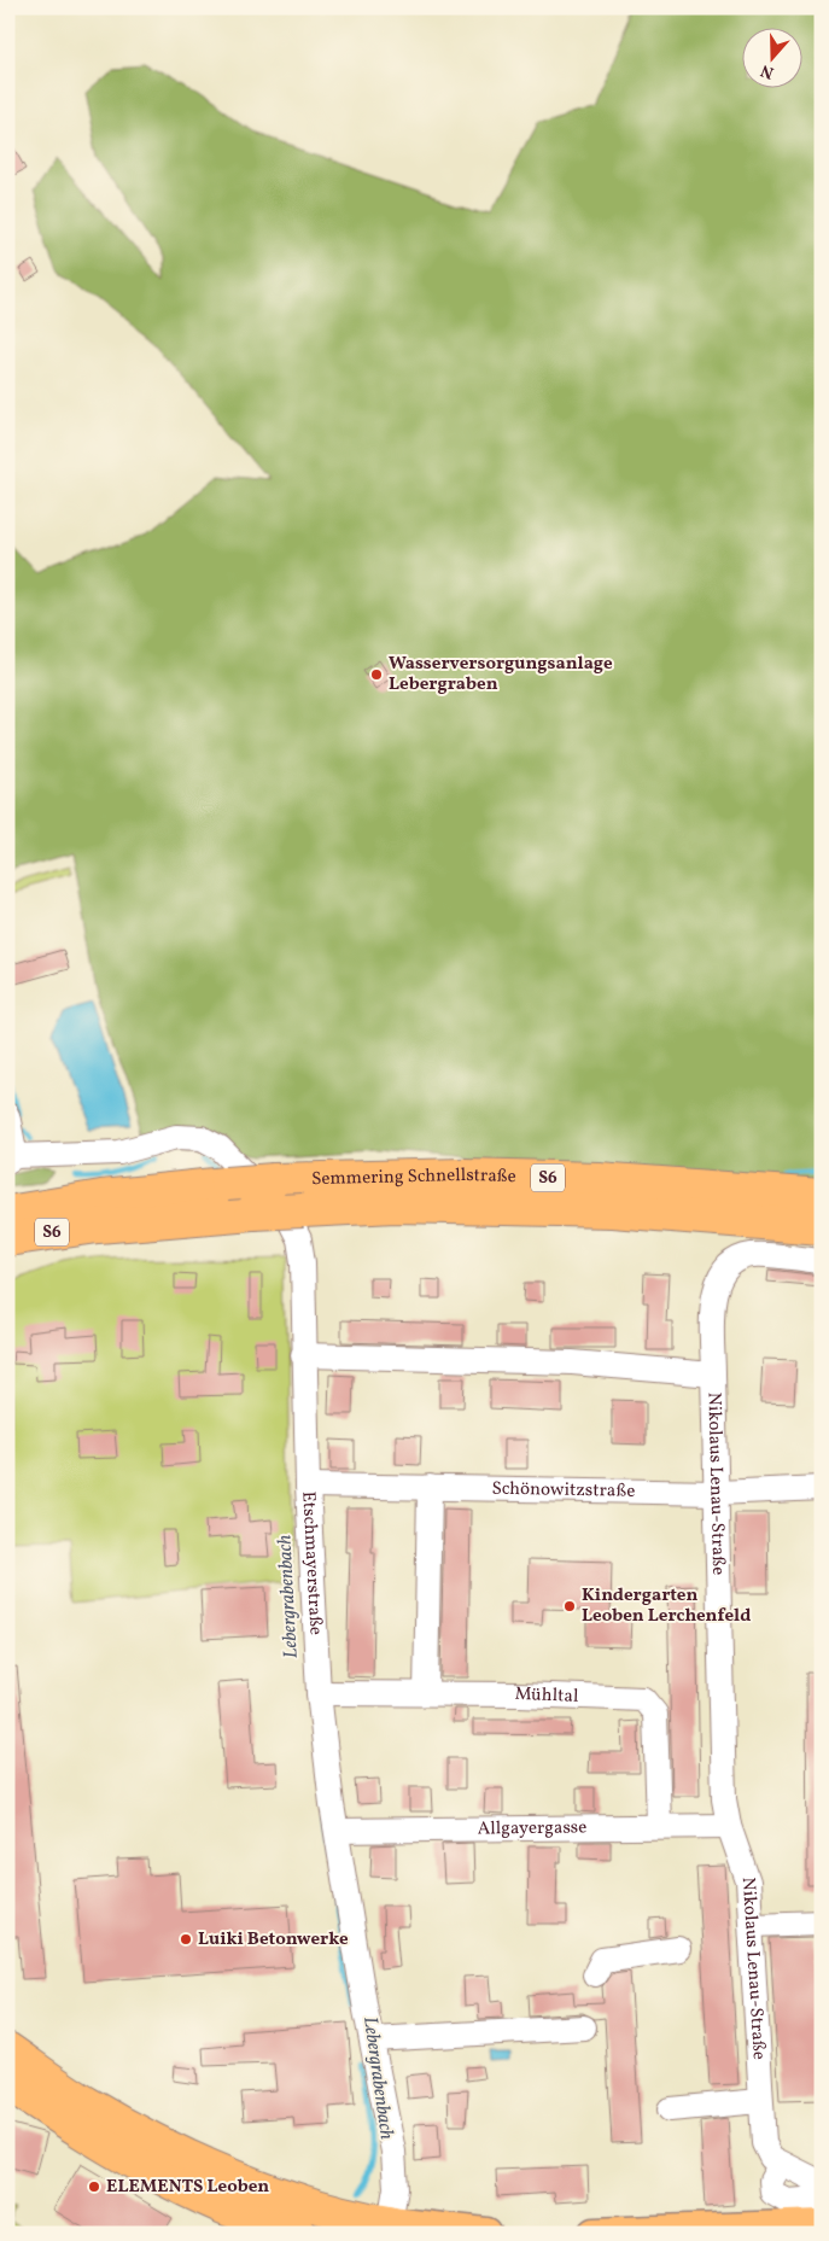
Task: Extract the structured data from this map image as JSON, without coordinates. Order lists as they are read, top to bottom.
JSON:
{
  "streets": {
    "highway": ["Semmering Schnellstraße", "S6"],
    "street": [
      "Nikolaus Lenau-Straße",
      "Schönowitzstraße",
      "Etschmayerstraße",
      "Mühltal",
      "Allgayergasse"
    ]
  },
  "crossings": [
    ["Nikolaus Lenau-Straße", "Schönowitzstraße"],
    ["Nikolaus Lenau-Straße", "Etschmayerstraße"],
    ["Nikolaus Lenau-Straße", "Allgayergasse"],
    ["Schönowitzstraße", "Etschmayerstraße"],
    ["Etschmayerstraße", "Mühltal"],
    ["Etschmayerstraße", "Allgayergasse"],
    ["Mühltal", "Allgayergasse"]
  ],
  "water": ["Lebergrabenbach"],
  "places": [
    "Wasserversorgungsanlage Lebergraben",
    "Kindergarten Leoben Lerchenfeld",
    "Luiki Betonwerke",
    "ELEMENTS Leoben"
  ],
  "north": "bottom"
}
